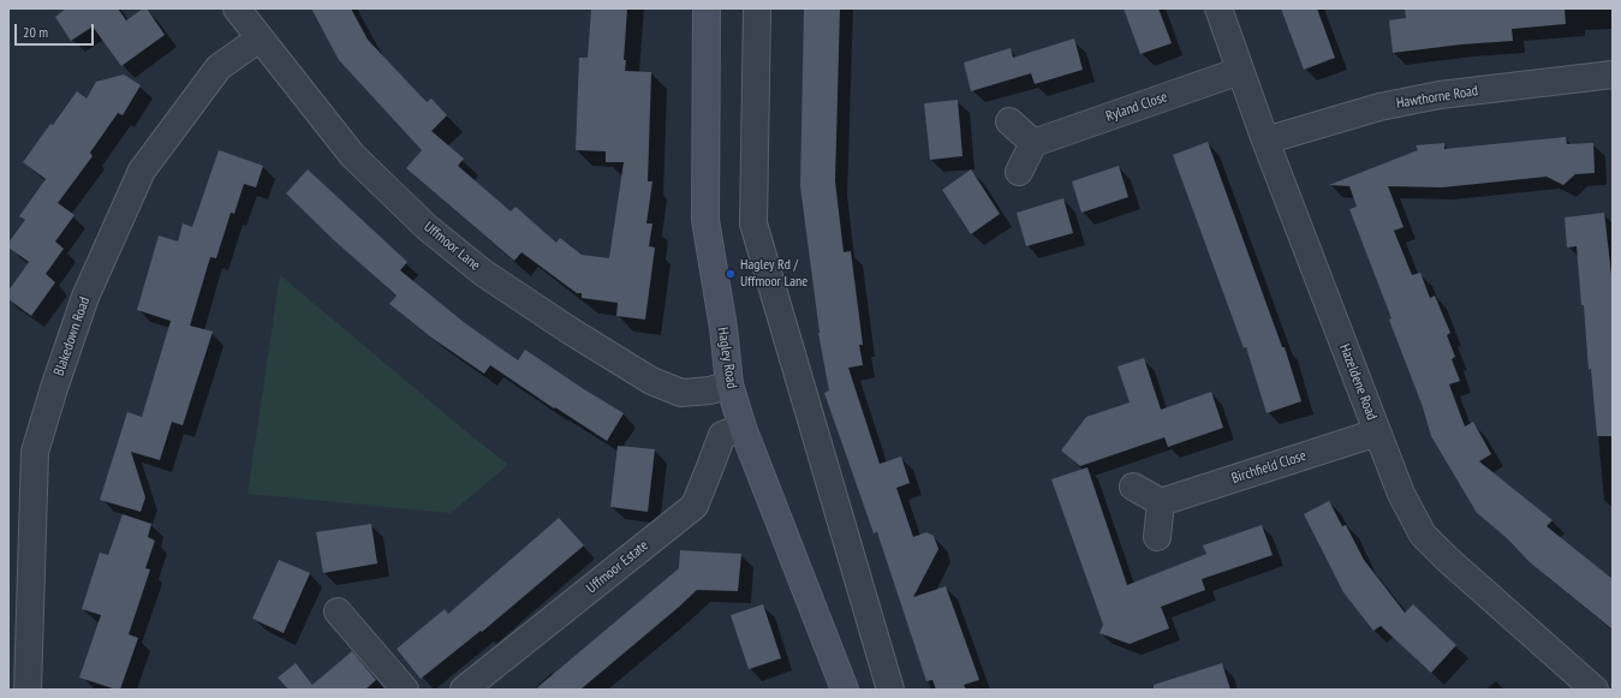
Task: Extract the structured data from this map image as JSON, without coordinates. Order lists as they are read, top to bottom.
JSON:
{
  "streets": {
    "main road": ["Hagley Road"],
    "street": [
      "Hawthorne Road",
      "Ryland Close",
      "Uffmoor Lane",
      "Blakedown Road",
      "Hazeldene Road",
      "Birchfield Close",
      "Uffmoor Estate"
    ]
  },
  "crossings": [
    ["Hawthorne Road", "Hazeldene Road"],
    ["Ryland Close", "Hazeldene Road"],
    ["Uffmoor Lane", "Blakedown Road"],
    ["Uffmoor Lane", "Hagley Road"],
    ["Hagley Road", "Uffmoor Estate"],
    ["Hazeldene Road", "Birchfield Close"]
  ],
  "places": ["Hagley Rd / Uffmoor Lane"],
  "scale_bar": "20 m"
}
